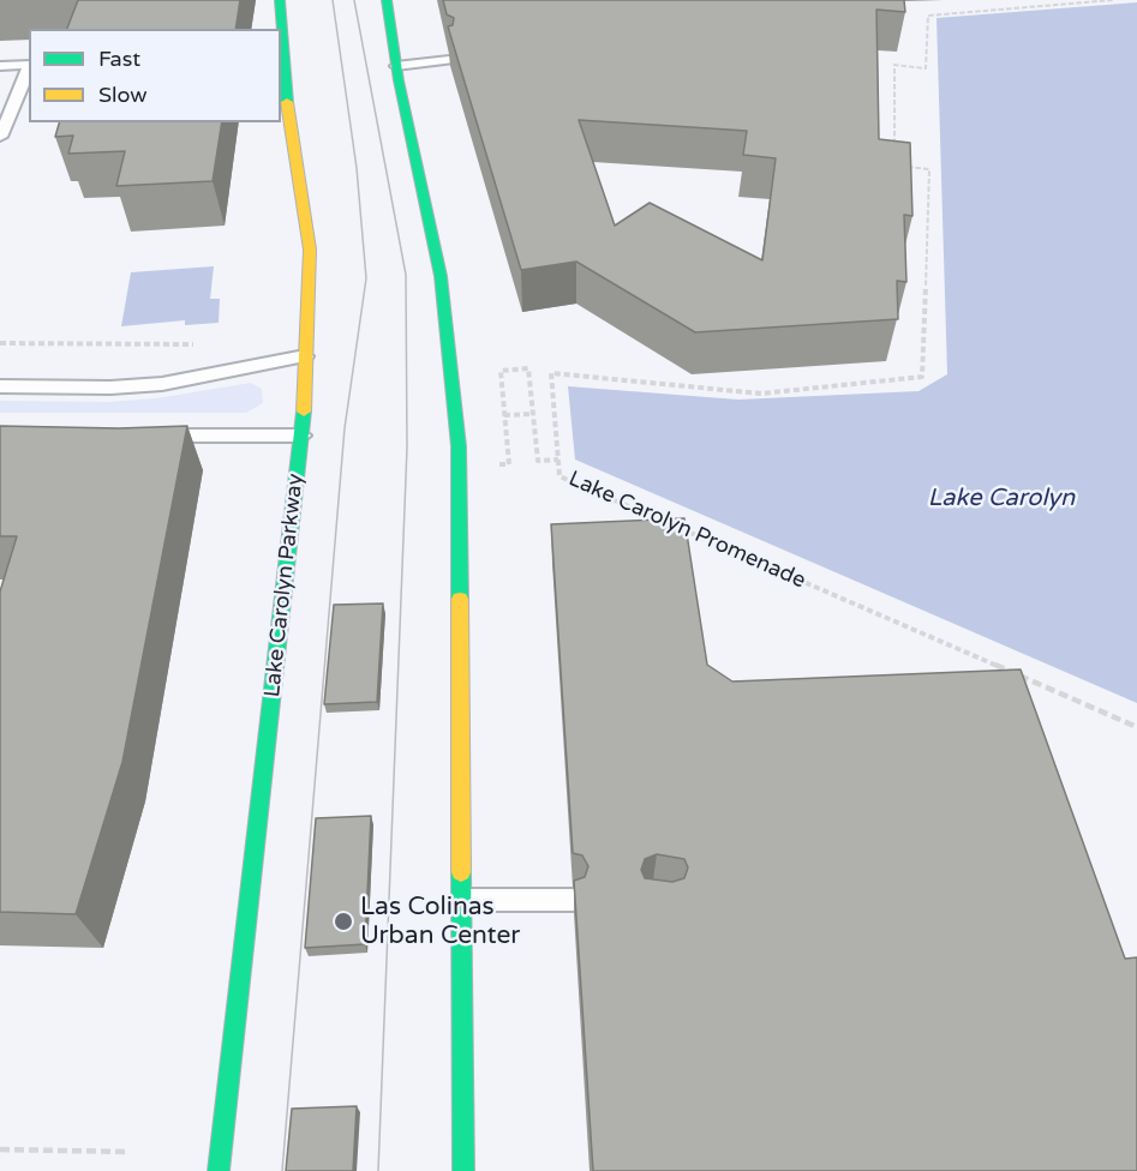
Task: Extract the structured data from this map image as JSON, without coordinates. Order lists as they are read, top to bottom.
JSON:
{
  "streets": {
    "street": ["Lake Carolyn Parkway"],
    "path": ["Lake Carolyn Promenade"]
  },
  "water": ["Lake Carolyn"],
  "places": ["Las Colinas Urban Center"],
  "legend": ["Fast", "Slow"]
}
